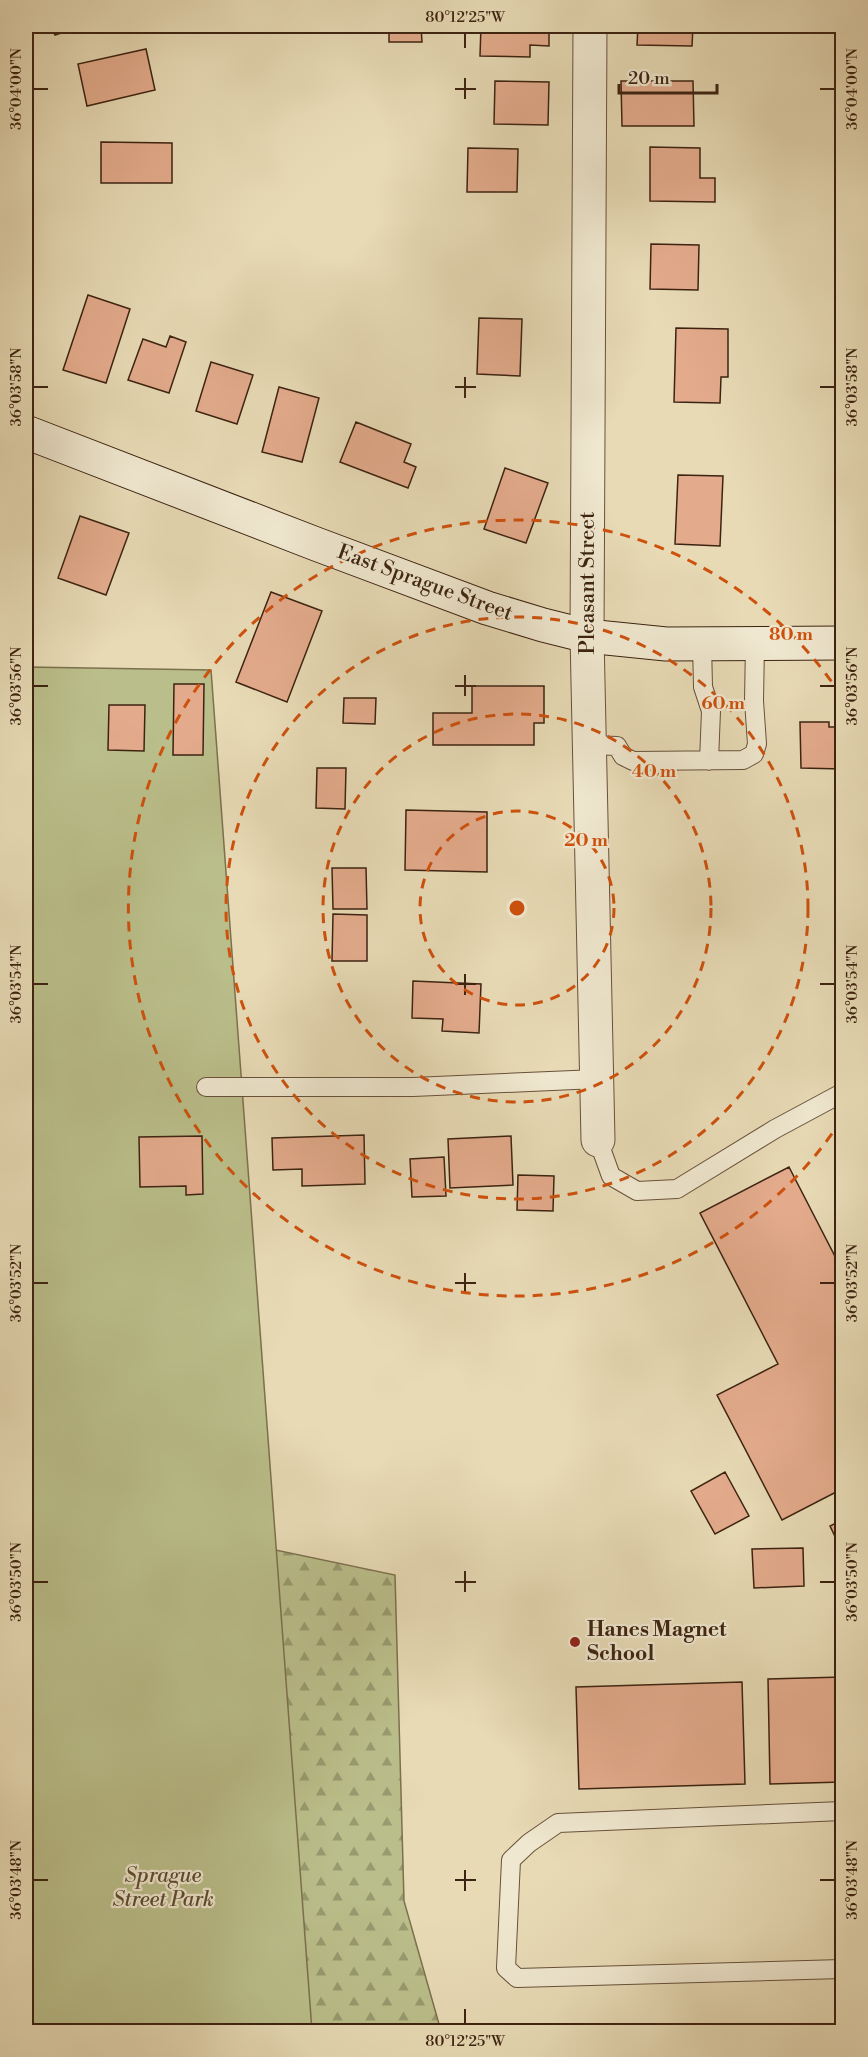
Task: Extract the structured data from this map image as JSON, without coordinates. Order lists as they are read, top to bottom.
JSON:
{
  "streets": {
    "street": ["East Sprague Street", "Pleasant Street"]
  },
  "crossings": [
    ["East Sprague Street", "Pleasant Street"]
  ],
  "parks": ["Sprague Street Park"],
  "places": ["Hanes Magnet School"],
  "scale_bar": "20 m",
  "coordinates": [
    "80°12'25\"W",
    "36°04'00\"N",
    "36°03'58\"N",
    "36°03'56\"N",
    "36°03'54\"N",
    "36°03'52\"N",
    "36°03'50\"N",
    "36°03'48\"N"
  ],
  "rings": [
    "80 m",
    "60 m",
    "40 m",
    "20 m"
  ]
}
